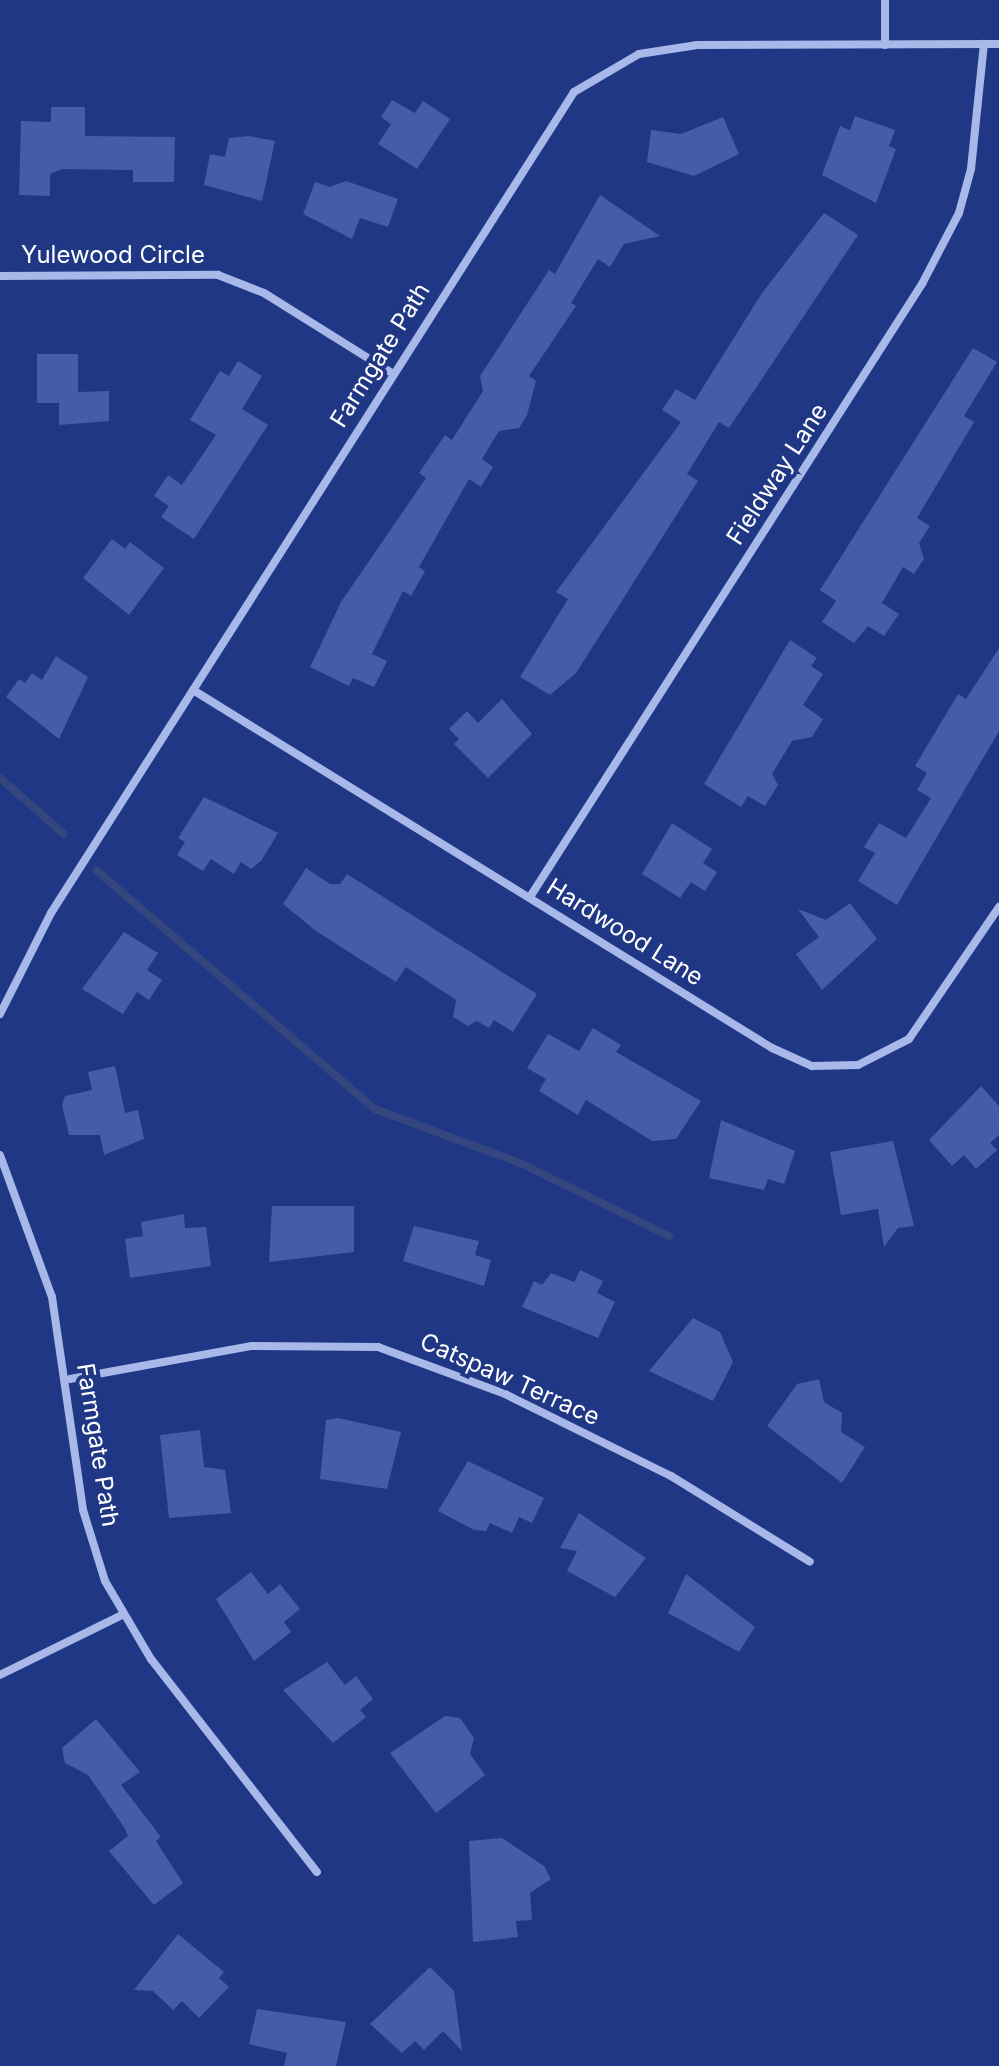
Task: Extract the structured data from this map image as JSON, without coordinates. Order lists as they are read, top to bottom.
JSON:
{
  "streets": {
    "street": [
      "Yulewood Circle",
      "Farmgate Path",
      "Fieldway Lane",
      "Hardwood Lane",
      "Catspaw Terrace"
    ]
  },
  "crossings": [
    ["Yulewood Circle", "Farmgate Path"],
    ["Farmgate Path", "Fieldway Lane"],
    ["Farmgate Path", "Hardwood Lane"],
    ["Farmgate Path", "Catspaw Terrace"],
    ["Fieldway Lane", "Hardwood Lane"]
  ]
}
